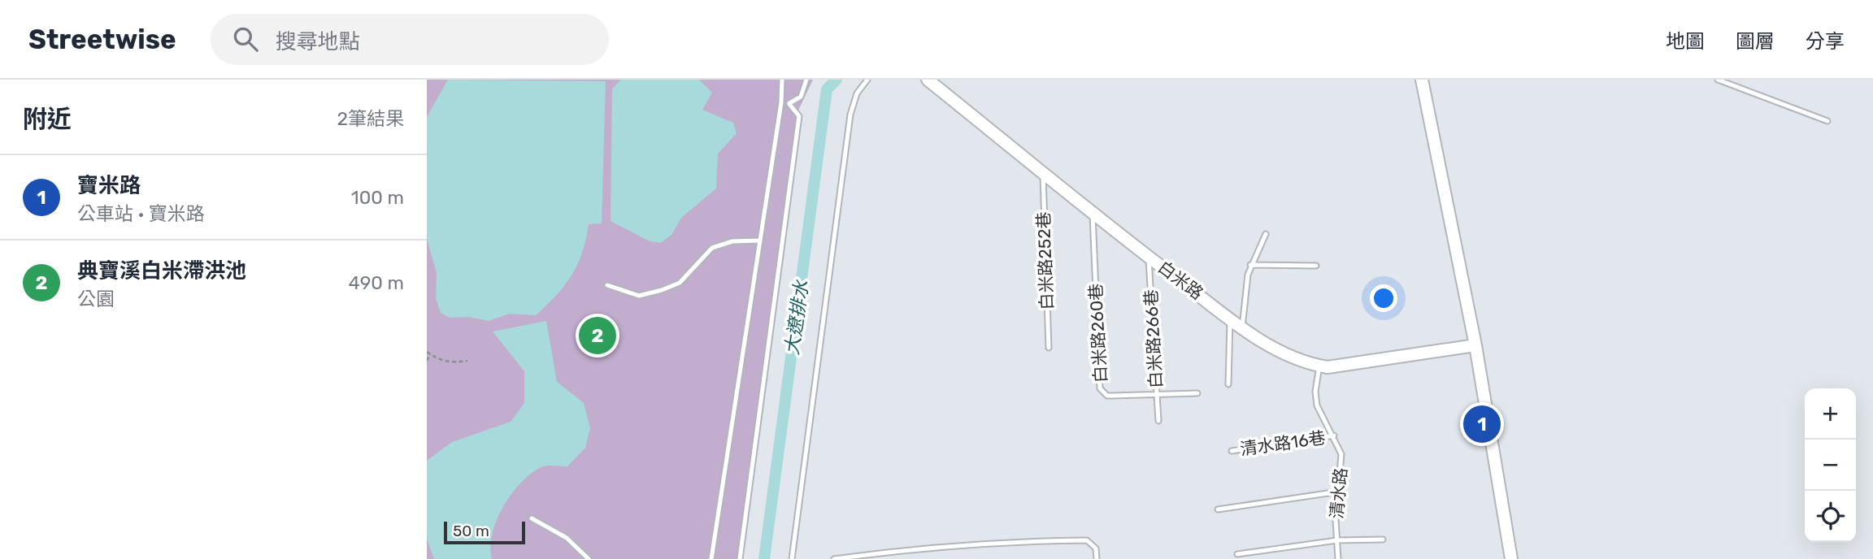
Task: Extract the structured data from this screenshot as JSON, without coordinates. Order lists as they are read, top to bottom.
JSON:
{
  "streets": {
    "street": ["白米路"],
    "lane": [
      "白米路252巷",
      "白米路260巷",
      "白米路266巷",
      "清水路16巷",
      "清水路"
    ]
  },
  "crossings": [
    ["白米路252巷", "白米路"],
    ["白米路", "白米路260巷"],
    ["白米路", "白米路266巷"],
    ["白米路", "清水路"],
    ["白米路260巷", "白米路266巷"],
    ["清水路16巷", "清水路"]
  ],
  "water": ["大遼排水"],
  "scale_bar": "50 m",
  "page": {
    "header": "Streetwise",
    "search": "搜尋地點",
    "nav": ["地圖", "圖層", "分享"],
    "heading": ["附近", "2筆結果"],
    "list": [
      {
        "mark": "1",
        "name": "寶米路",
        "note": "公車站 · 寶米路",
        "value": "100 m"
      },
      {
        "mark": "2",
        "name": "典寶溪白米滯洪池",
        "note": "公園",
        "value": "490 m"
      }
    ],
    "pins": ["2", "1"],
    "map_buttons": ["+", "−"],
    "scale": "50 m"
  }
}
